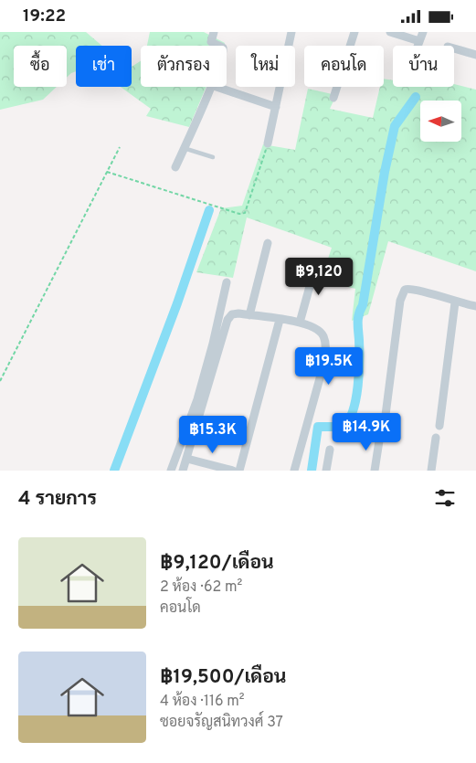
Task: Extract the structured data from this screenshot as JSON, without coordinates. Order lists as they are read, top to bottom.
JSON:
{
  "north": "left",
  "page": {
    "status": "19:22",
    "chip": [
      "ซื้อ",
      "เช่า",
      "ตัวกรอง",
      "ใหม่",
      "คอนโด",
      "บ้าน"
    ],
    "price": [
      "฿9,120",
      "฿19.5K",
      "฿14.9K",
      "฿15.3K"
    ],
    "heading": "4 รายการ",
    "list": [
      {
        "name": "฿9,120/เดือน",
        "note": "2 ห้อง · 62 m² · คอนโด"
      },
      {
        "name": "฿19,500/เดือน",
        "note": "4 ห้อง · 116 m² · ซอยจรัญสนิทวงศ์ 37"
      }
    ]
  }
}
